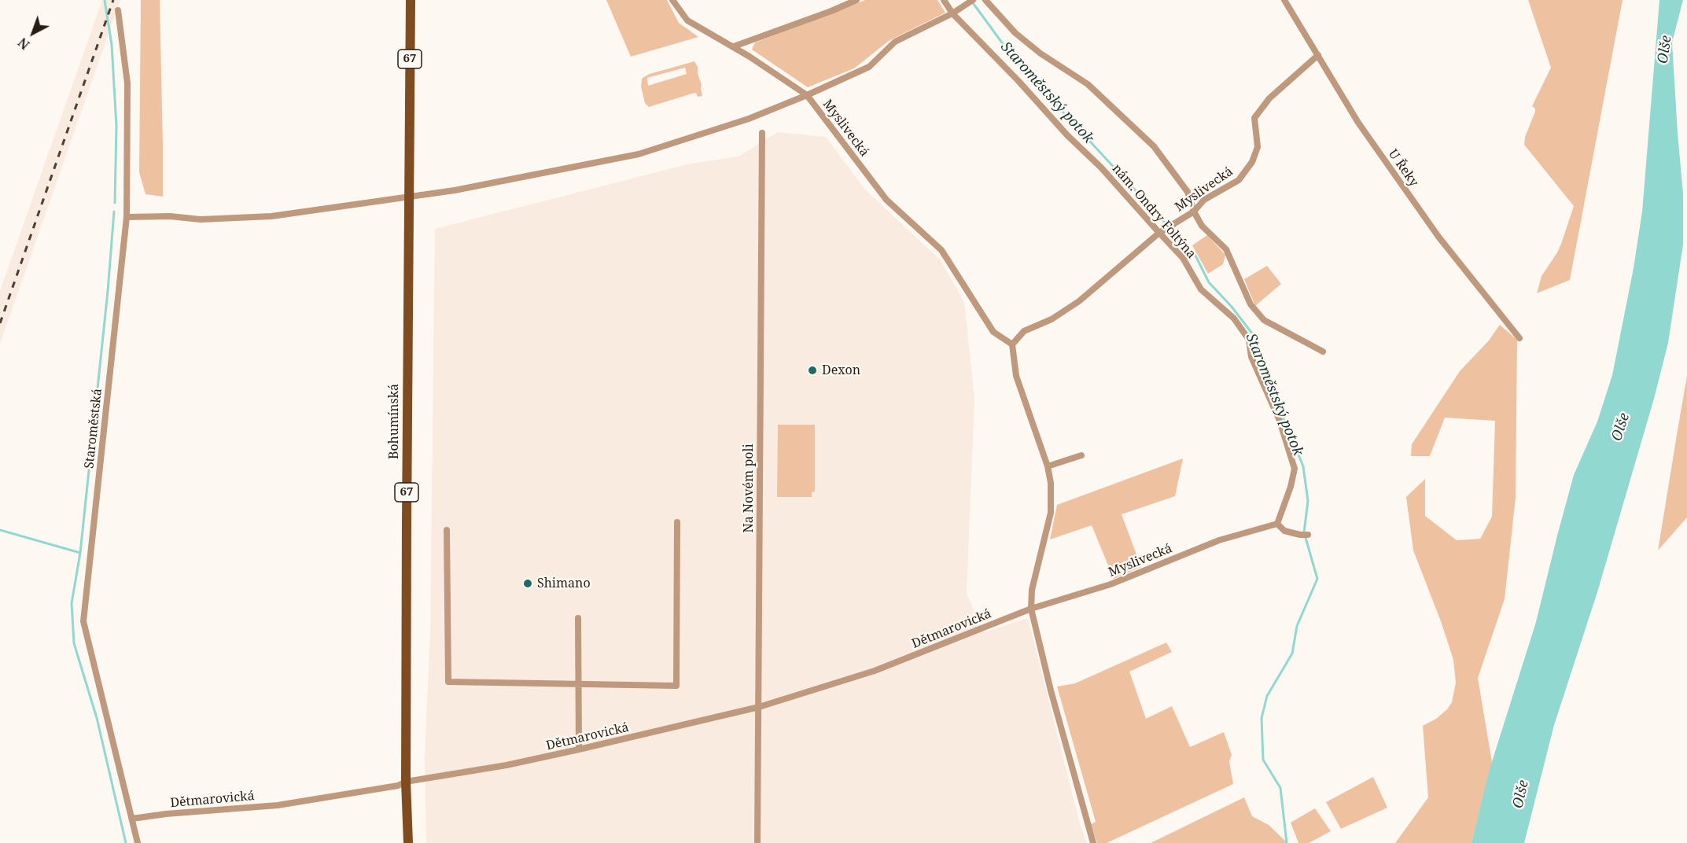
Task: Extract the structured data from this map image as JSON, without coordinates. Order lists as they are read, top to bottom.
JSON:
{
  "streets": {
    "main road": ["67", "Bohumínská"],
    "street": [
      "Myslivecká",
      "U Řeky",
      "nám. Ondry Foltýna",
      "Staroměstská",
      "Na Novém poli",
      "Dětmarovická"
    ]
  },
  "crossings": [
    ["Myslivecká", "U Řeky"],
    ["Myslivecká", "nám. Ondry Foltýna"],
    ["Myslivecká", "Dětmarovická"],
    ["Bohumínská", "Dětmarovická"],
    ["Staroměstská", "Dětmarovická"],
    ["Na Novém poli", "Dětmarovická"]
  ],
  "water": ["Olše", "Staroměstský potok"],
  "places": ["Dexon", "Shimano"],
  "north": "bottom left"
}
